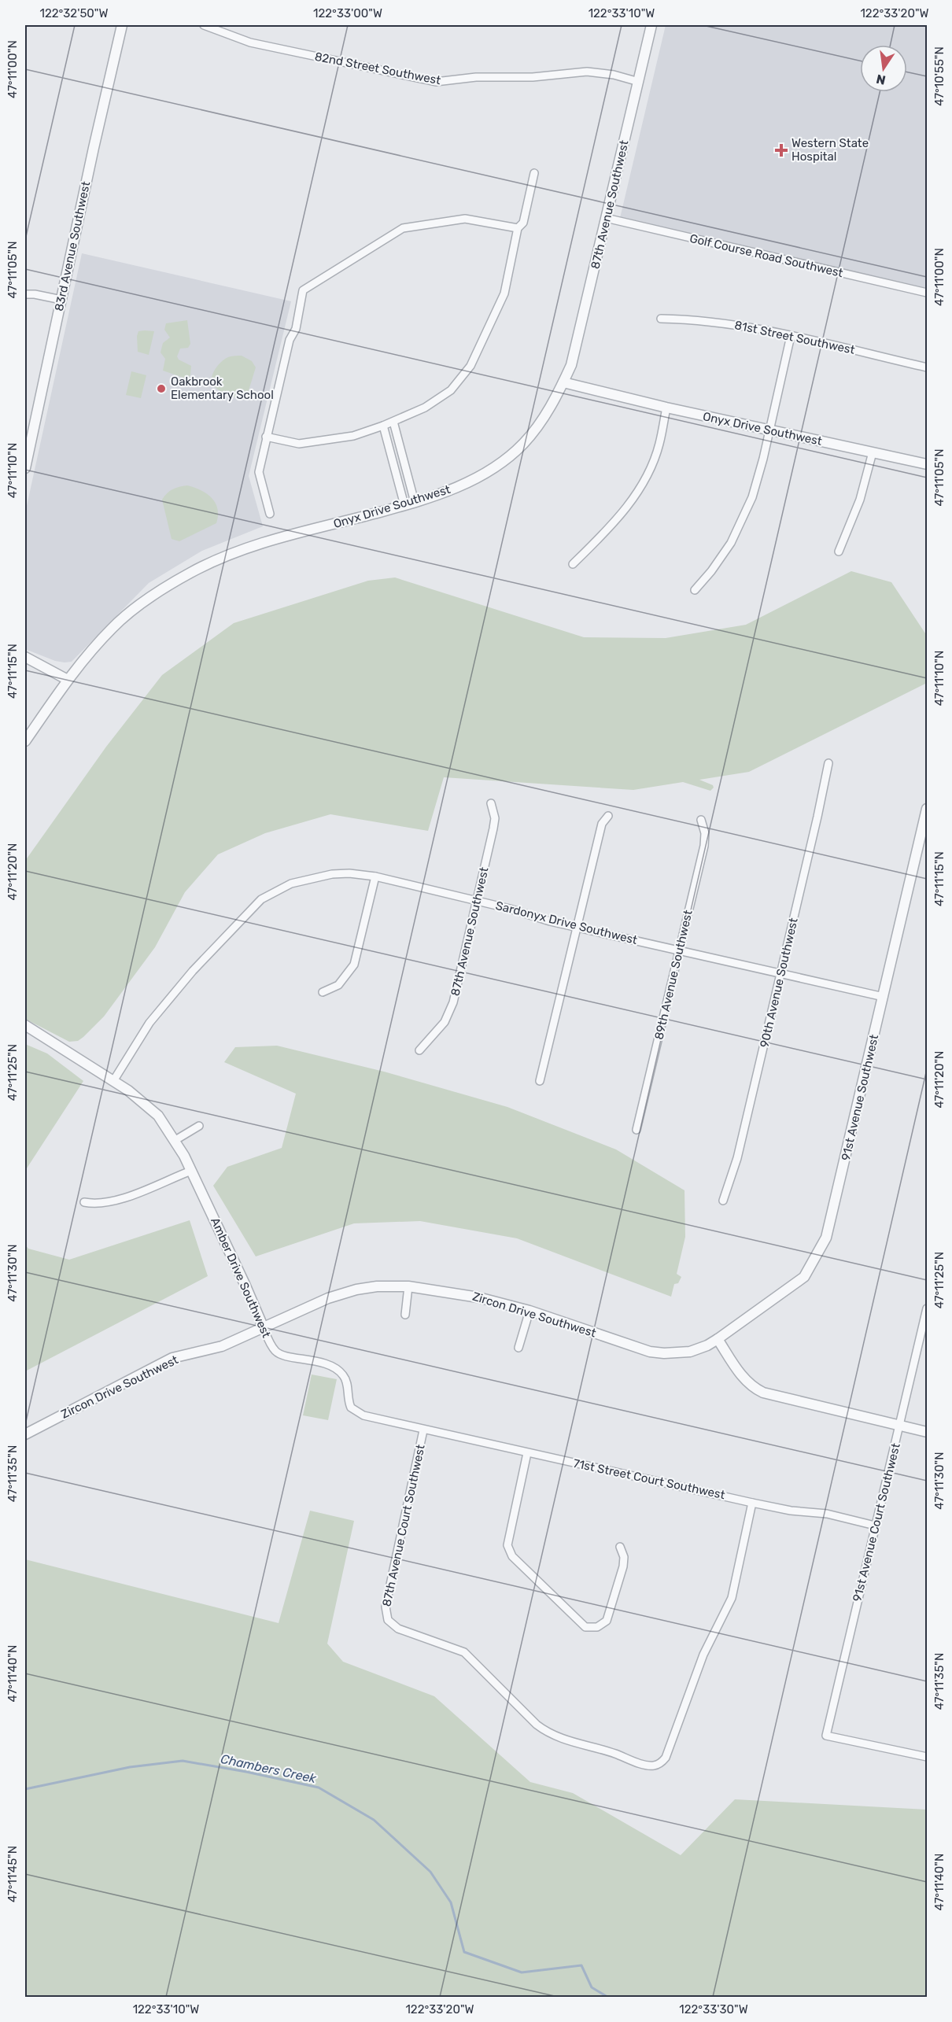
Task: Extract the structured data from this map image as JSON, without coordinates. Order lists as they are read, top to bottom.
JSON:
{
  "streets": {
    "street": [
      "82nd Street Southwest",
      "87th Avenue Southwest",
      "83rd Avenue Southwest",
      "Golf Course Road Southwest",
      "81st Street Southwest",
      "Onyx Drive Southwest",
      "Sardonyx Drive Southwest",
      "89th Avenue Southwest",
      "90th Avenue Southwest",
      "91st Avenue Southwest",
      "Amber Drive Southwest",
      "Zircon Drive Southwest",
      "71st Street Court Southwest",
      "91st Avenue Court Southwest",
      "87th Avenue Court Southwest"
    ]
  },
  "crossings": [
    ["82nd Street Southwest", "87th Avenue Southwest"],
    ["87th Avenue Southwest", "Golf Course Road Southwest"],
    ["87th Avenue Southwest", "Onyx Drive Southwest"],
    ["87th Avenue Southwest", "Sardonyx Drive Southwest"],
    ["Sardonyx Drive Southwest", "89th Avenue Southwest"],
    ["Sardonyx Drive Southwest", "90th Avenue Southwest"],
    ["Sardonyx Drive Southwest", "91st Avenue Southwest"],
    ["Sardonyx Drive Southwest", "Amber Drive Southwest"],
    ["91st Avenue Southwest", "Zircon Drive Southwest"],
    ["Amber Drive Southwest", "Zircon Drive Southwest"],
    ["Amber Drive Southwest", "71st Street Court Southwest"],
    ["Amber Drive Southwest", "87th Avenue Court Southwest"],
    ["71st Street Court Southwest", "91st Avenue Court Southwest"],
    ["71st Street Court Southwest", "87th Avenue Court Southwest"]
  ],
  "water": ["Chambers Creek"],
  "places": {
    "health": ["Western State Hospital"],
    "other": ["Oakbrook Elementary School"]
  },
  "north": "bottom",
  "coordinates": [
    "122°32'50\"W",
    "122°33'00\"W",
    "122°33'10\"W",
    "122°33'20\"W",
    "47°11'00\"N",
    "47°10'55\"N",
    "47°11'05\"N",
    "47°11'10\"N",
    "47°11'15\"N",
    "47°11'20\"N",
    "47°11'25\"N",
    "47°11'30\"N",
    "47°11'35\"N",
    "47°11'40\"N",
    "47°11'45\"N",
    "122°33'30\"W"
  ]
}
